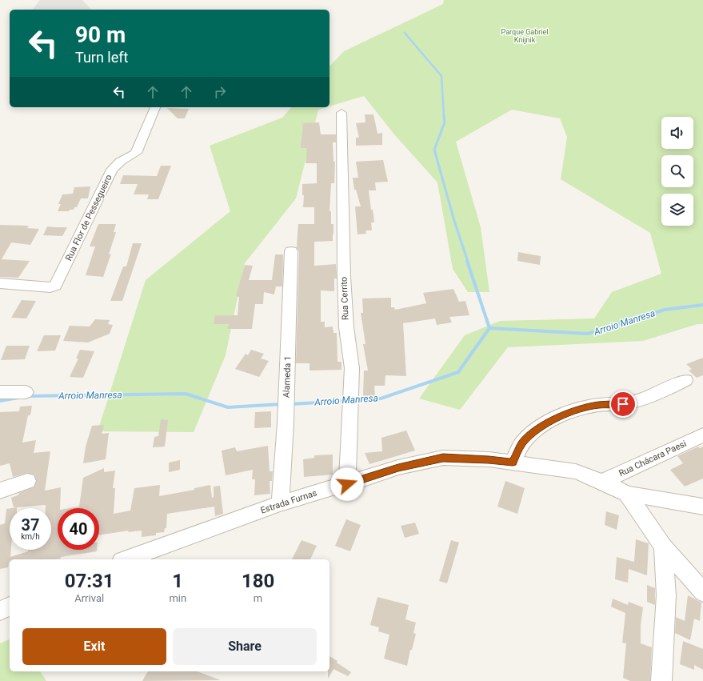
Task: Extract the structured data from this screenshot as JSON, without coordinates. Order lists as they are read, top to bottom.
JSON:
{
  "streets": {
    "street": [
      "Rua Flor de Pessegueiro",
      "Rua Cerrito",
      "Alameda 1",
      "Rua Chácara Paesi",
      "Estrada Furnas"
    ]
  },
  "crossings": [
    ["Rua Cerrito", "Estrada Furnas"],
    ["Alameda 1", "Estrada Furnas"],
    ["Rua Chácara Paesi", "Estrada Furnas"]
  ],
  "water": ["Arroio Manresa"],
  "parks": ["Parque Gabriel Knijnik"],
  "page": {
    "turn": ["90 m", "Turn left"],
    "speed": "37 km/h",
    "limit": "40",
    "eta": [
      "07:31",
      "Arrival",
      "1",
      "min",
      "180",
      "m"
    ],
    "buttons": ["Exit", "Share"]
  }
}
